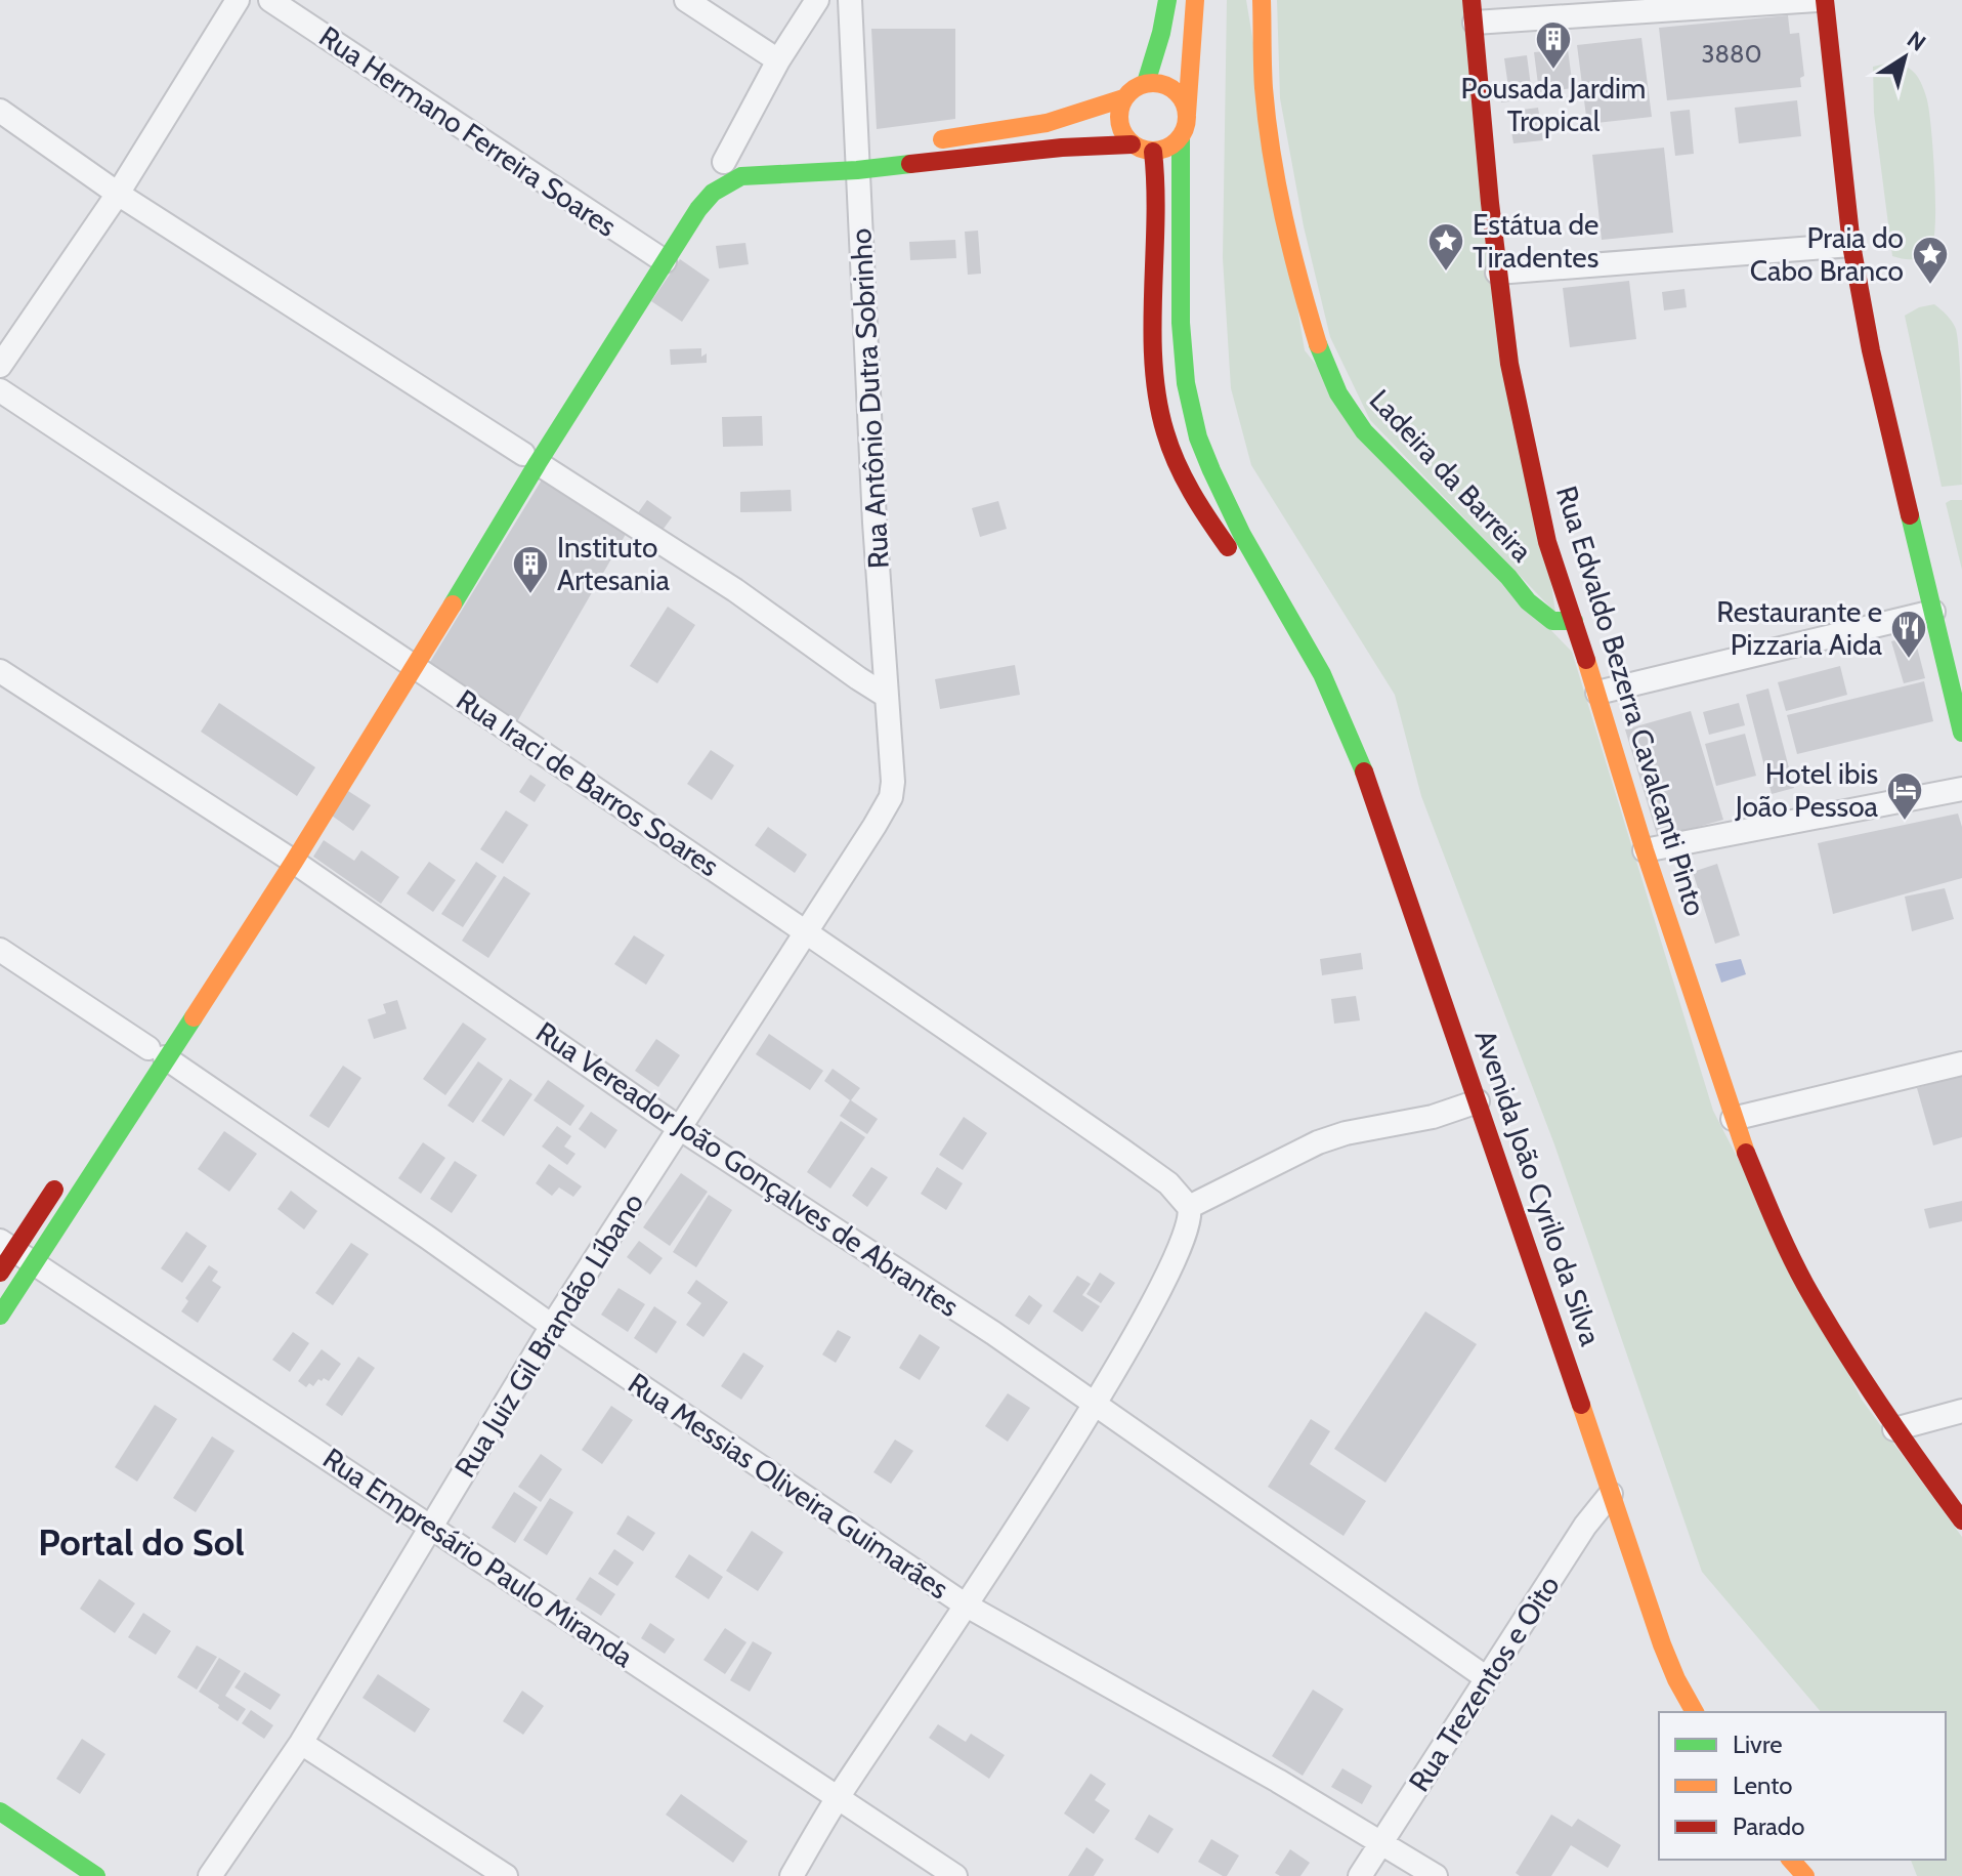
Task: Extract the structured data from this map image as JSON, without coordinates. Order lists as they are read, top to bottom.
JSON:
{
  "streets": {
    "main road": ["Ladeira da Barreira", "Rua Edvaldo Bezerra Cavalcanti Pinto", "Avenida João Cyrilo da Silva"],
    "street": [
      "Rua Hermano Ferreira Soares",
      "Rua Antônio Dutra Sobrinho",
      "Rua Iraci de Barros Soares",
      "Rua Vereador João Gonçalves de Abrantes",
      "Rua Juiz Gil Brandão Líbano",
      "Rua Messias Oliveira Guimarães",
      "Rua Empresário Paulo Miranda",
      "Rua Trezentos e Oito"
    ]
  },
  "crossings": [
    ["Rua Antônio Dutra Sobrinho", "Rua Juiz Gil Brandão Líbano"],
    ["Ladeira da Barreira", "Rua Edvaldo Bezerra Cavalcanti Pinto"],
    ["Rua Iraci de Barros Soares", "Rua Juiz Gil Brandão Líbano"],
    ["Rua Vereador João Gonçalves de Abrantes", "Rua Juiz Gil Brandão Líbano"],
    ["Rua Vereador João Gonçalves de Abrantes", "Rua Trezentos e Oito"],
    ["Avenida João Cyrilo da Silva", "Rua Trezentos e Oito"],
    ["Rua Juiz Gil Brandão Líbano", "Rua Messias Oliveira Guimarães"],
    ["Rua Juiz Gil Brandão Líbano", "Rua Empresário Paulo Miranda"],
    ["Rua Messias Oliveira Guimarães", "Rua Trezentos e Oito"]
  ],
  "districts": ["Portal do Sol"],
  "places": {
    "building": ["Pousada Jardim Tropical", "Instituto Artesania"],
    "place": ["Estátua de Tiradentes", "Praia do Cabo Branco"],
    "restaurant": ["Restaurante e Pizzaria Aida"],
    "hotel": ["Hotel ibis João Pessoa"]
  },
  "house_numbers": ["3880"],
  "legend": ["Livre", "Lento", "Parado"],
  "north": "top right"
}
